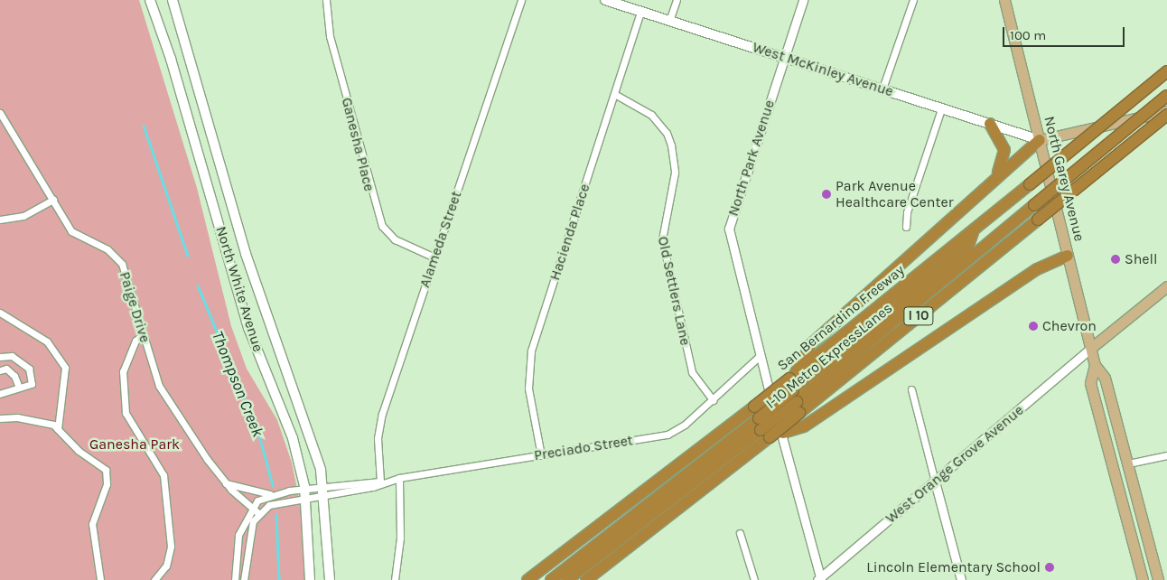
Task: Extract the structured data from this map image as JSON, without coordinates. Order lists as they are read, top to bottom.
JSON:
{
  "streets": {
    "highway": ["I 10", "San Bernardino Freeway", "I-10 Metro ExpressLanes"],
    "main road": ["West McKinley Avenue", "North Garey Avenue", "North White Avenue"],
    "street": [
      "Ganesha Place",
      "North Park Avenue",
      "Hacienda Place",
      "Alameda Street",
      "Old Settlers Lane",
      "Paige Drive",
      "Preciado Street",
      "West Orange Grove Avenue"
    ]
  },
  "crossings": [
    ["West McKinley Avenue", "North Park Avenue"],
    ["West McKinley Avenue", "North Garey Avenue"],
    ["West McKinley Avenue", "Hacienda Place"],
    ["Ganesha Place", "Alameda Street"],
    ["North Park Avenue", "Preciado Street"],
    ["North Park Avenue", "West Orange Grove Avenue"],
    ["North Garey Avenue", "West Orange Grove Avenue"],
    ["Hacienda Place", "Old Settlers Lane"],
    ["Hacienda Place", "Preciado Street"],
    ["Alameda Street", "Preciado Street"],
    ["North White Avenue", "Preciado Street"],
    ["Old Settlers Lane", "Preciado Street"],
    ["Paige Drive", "Preciado Street"],
    ["I 10", "I-10 Metro ExpressLanes"],
    ["San Bernardino Freeway", "I-10 Metro ExpressLanes"]
  ],
  "water": ["Thompson Creek"],
  "parks": ["Ganesha Park"],
  "places": [
    "Park Avenue Healthcare Center",
    "Shell",
    "Chevron",
    "Lincoln Elementary School"
  ],
  "scale_bar": "100 m"
}
